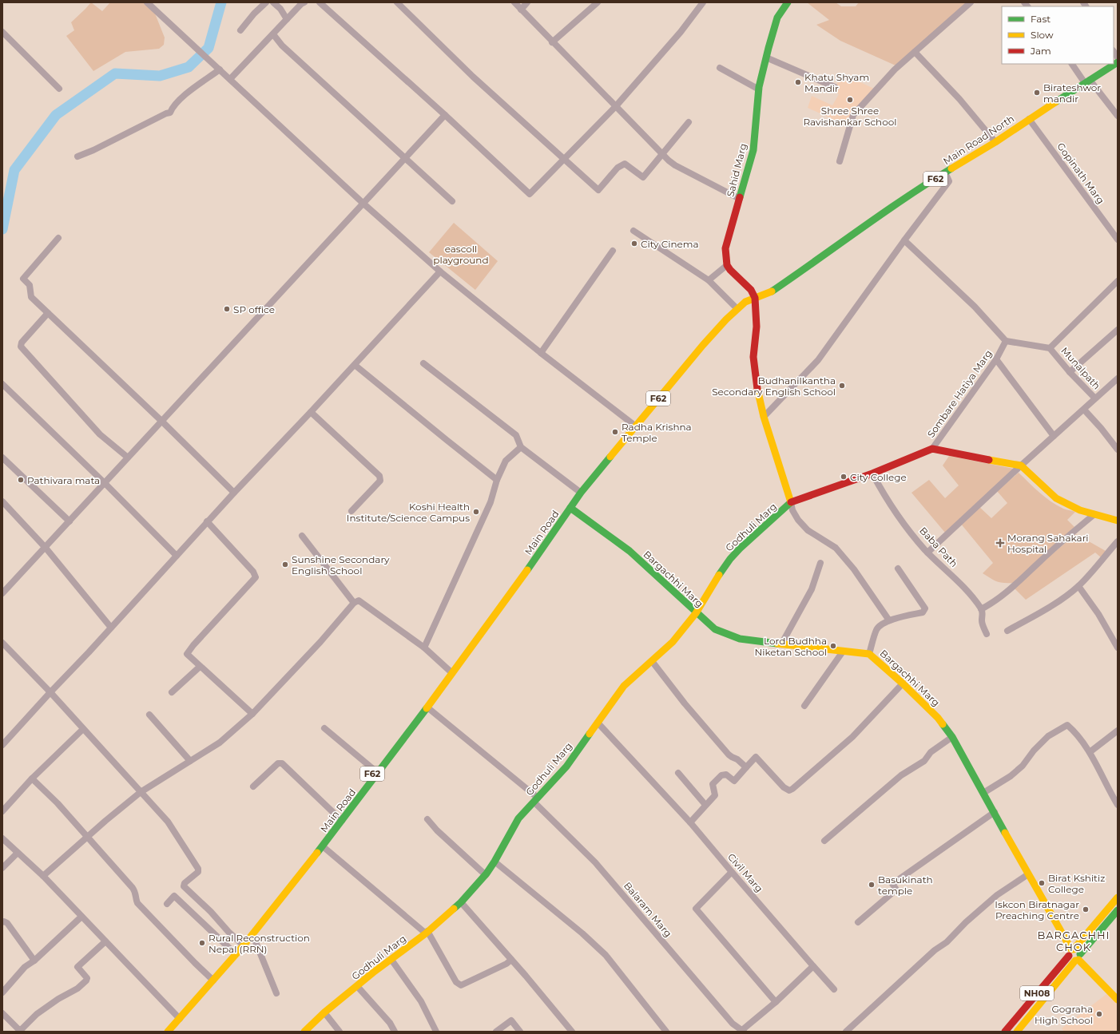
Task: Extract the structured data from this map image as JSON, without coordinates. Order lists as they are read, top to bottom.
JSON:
{
  "streets": {
    "main road": [
      "Main Road North",
      "Sahid Marg",
      "F62",
      "Sombare Hatiya Marg",
      "Godhuli Marg",
      "Main Road",
      "Bargachhi Marg",
      "NH08"
    ],
    "street": [
      "Gopinath Marg",
      "Munalpath",
      "Baba Path",
      "Civil Marg",
      "Balaram Marg"
    ]
  },
  "crossings": [
    ["Main Road North", "Gopinath Marg"],
    ["Main Road North", "F62"],
    ["F62", "Main Road"],
    ["F62", "Bargachhi Marg"],
    ["Munalpath", "Sombare Hatiya Marg"],
    ["Sombare Hatiya Marg", "Godhuli Marg"],
    ["Sombare Hatiya Marg", "Baba Path"],
    ["Godhuli Marg", "Bargachhi Marg"],
    ["Godhuli Marg", "Civil Marg"],
    ["Godhuli Marg", "Balaram Marg"],
    ["Main Road", "Bargachhi Marg"],
    ["Main Road", "Balaram Marg"],
    ["Bargachhi Marg", "NH08"]
  ],
  "districts": ["BARGACHHI CHOK"],
  "parks": ["eascoll playground"],
  "places": {
    "other": [
      "Khatu Shyam Mandir",
      "Birateshwor mandir",
      "Shree Shree Ravishankar School",
      "City Cinema",
      "SP office",
      "Budhanilkantha Secondary English School",
      "Radha Krishna Temple",
      "City College",
      "Pathivara mata",
      "Koshi Health Institute/Science Campus",
      "Sunshine Secondary English School",
      "Lord Budhha Niketan School",
      "Birat Kshitiz College",
      "Basukinath temple",
      "Iskcon Biratnagar Preaching Centre",
      "Rural Reconstruction Nepal (RRN)",
      "Gograha High School"
    ],
    "health": ["Morang Sahakari Hospital"]
  },
  "legend": ["Fast", "Slow", "Jam"]
}
